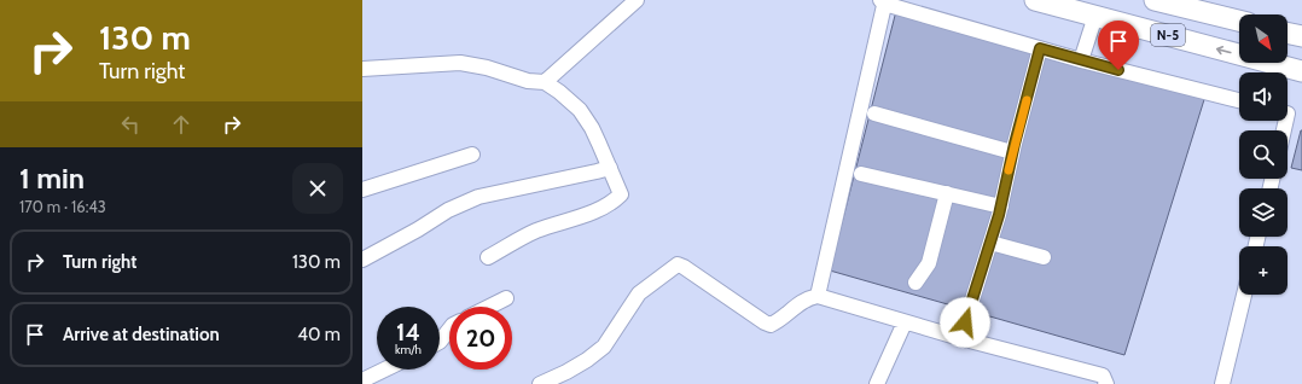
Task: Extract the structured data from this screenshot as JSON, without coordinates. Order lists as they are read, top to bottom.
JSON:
{
  "streets": {
    "highway": ["N-5"]
  },
  "north": "bottom right",
  "page": {
    "turn": ["130 m", "Turn right"],
    "map_buttons": "+",
    "heading": ["1 min", "170 m · 16:43"],
    "list": [
      {
        "name": "Turn right",
        "value": "130 m"
      },
      {
        "name": "Arrive at destination",
        "value": "40 m"
      }
    ],
    "speed": "14 km/h",
    "limit": "20"
  }
}
